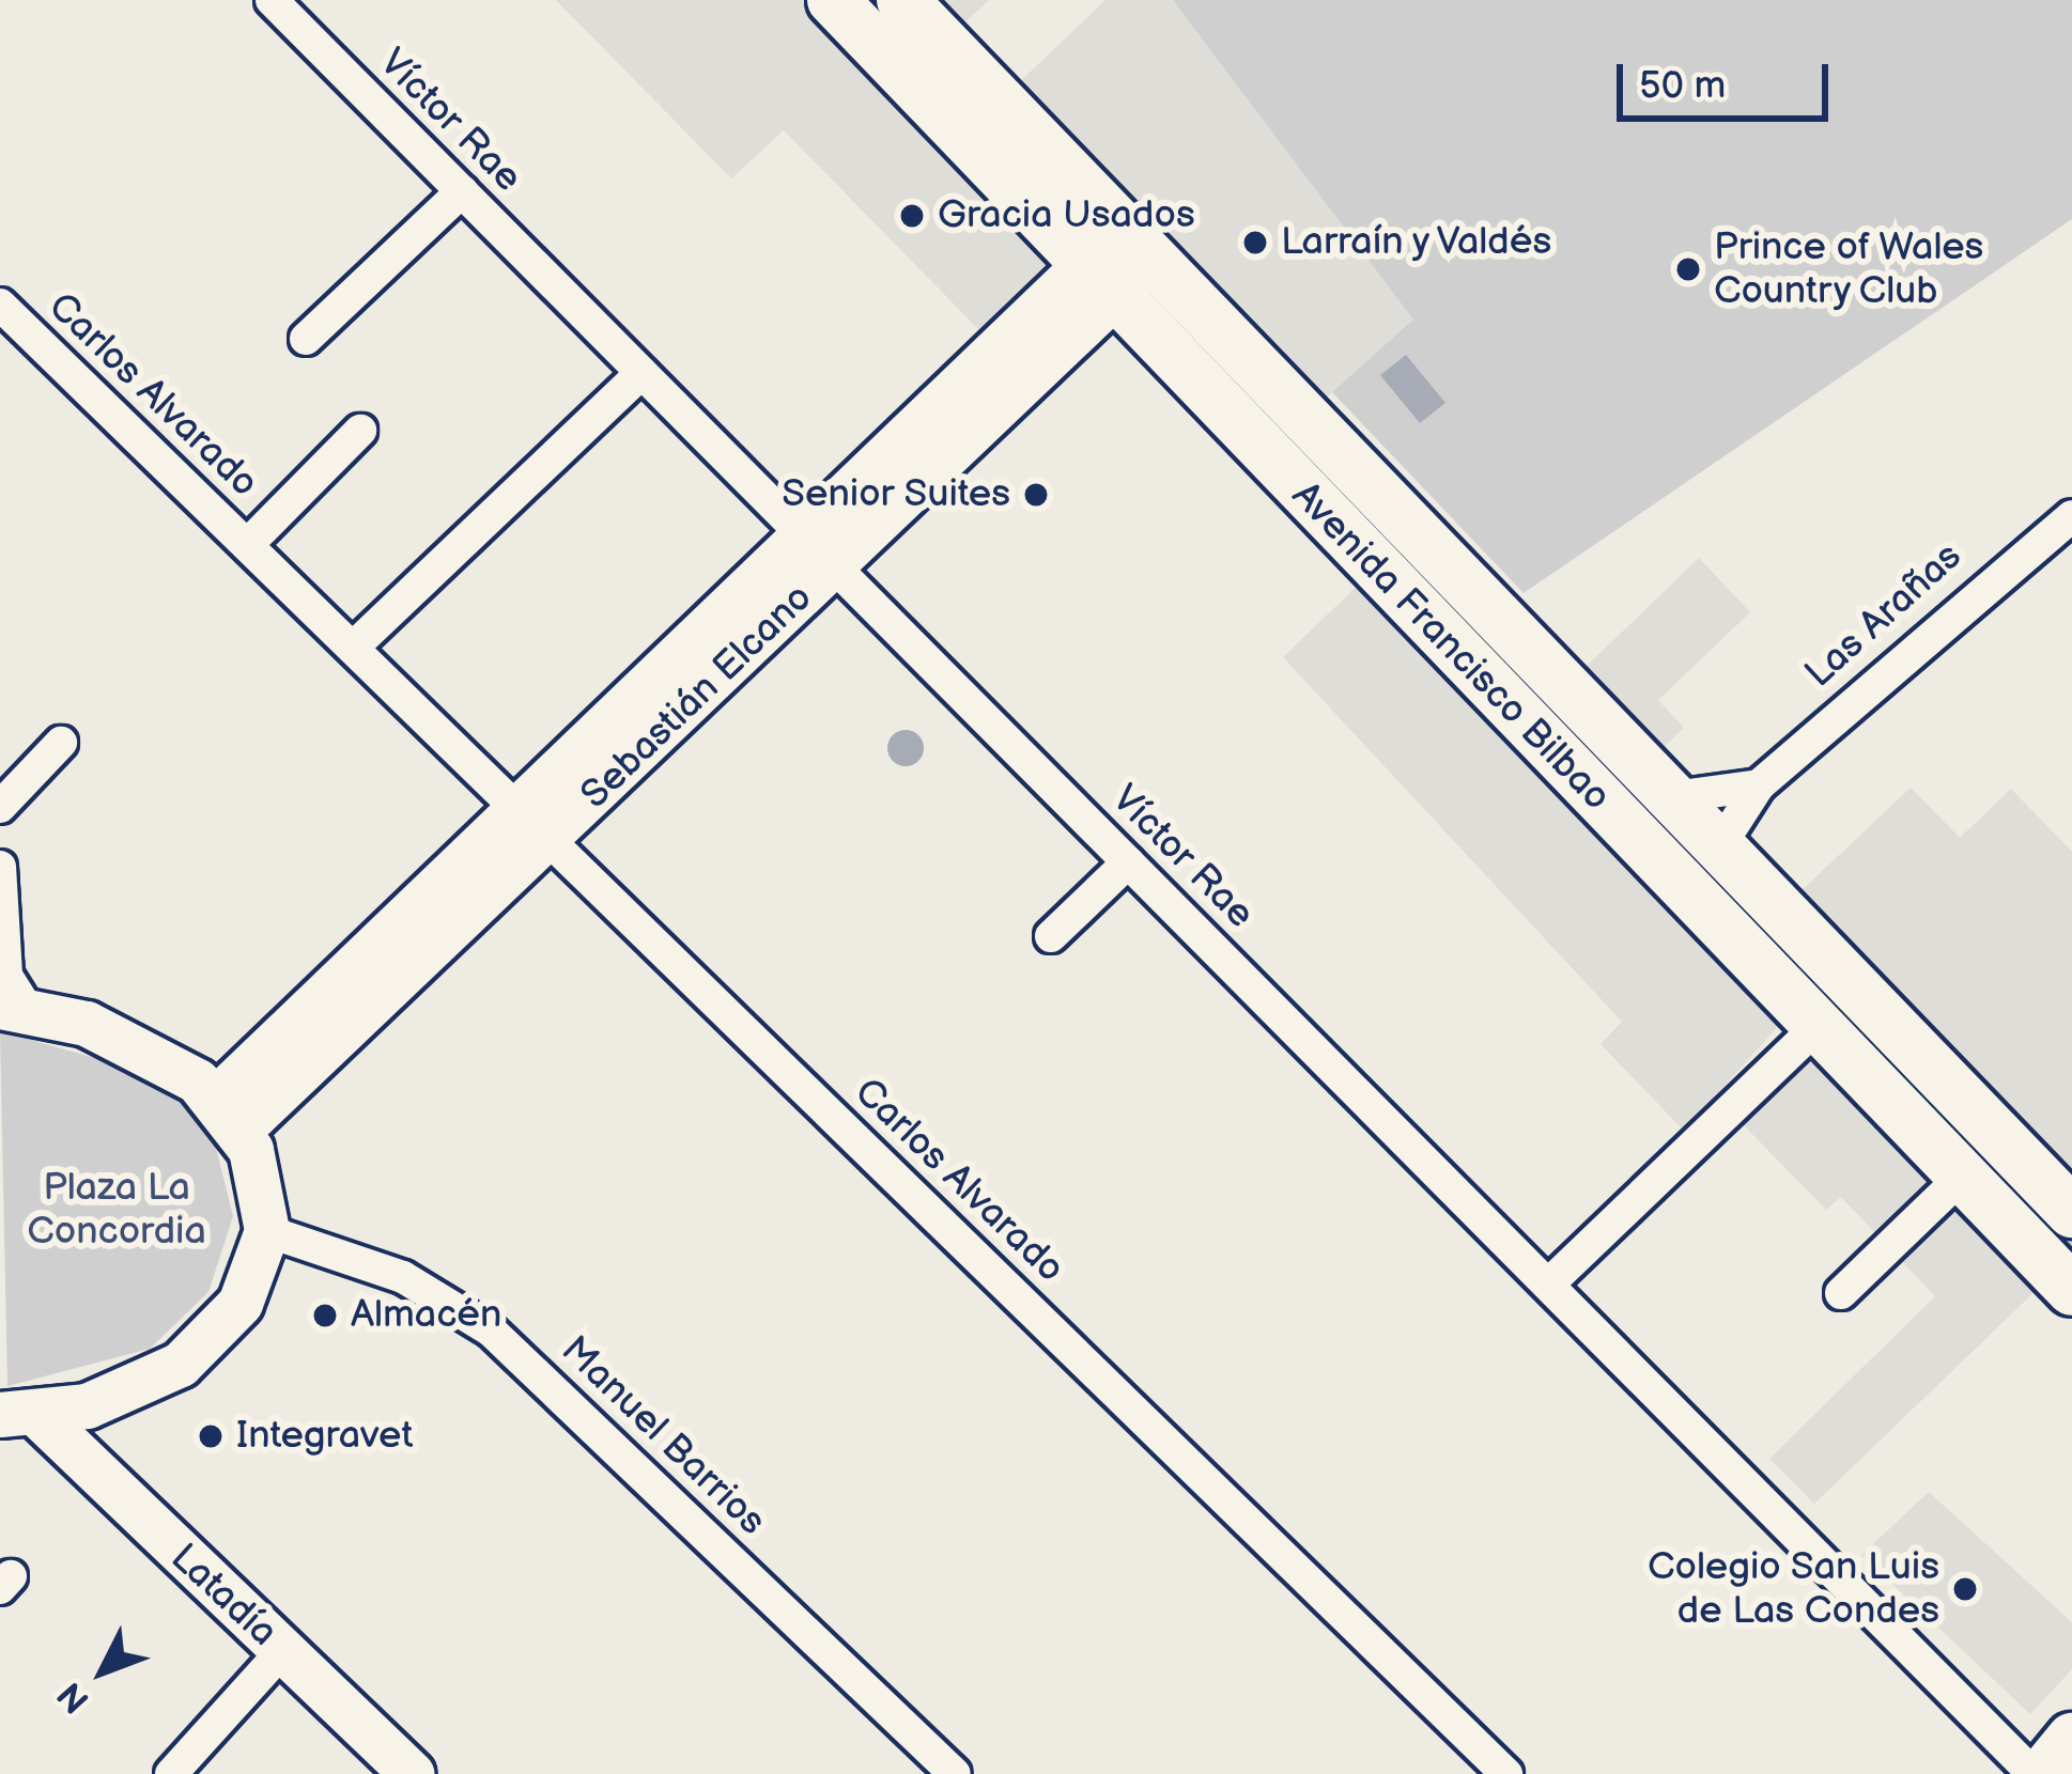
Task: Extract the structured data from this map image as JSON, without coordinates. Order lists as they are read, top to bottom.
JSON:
{
  "streets": {
    "main road": ["Avenida Francisco Bilbao"],
    "street": [
      "Víctor Rae",
      "Carlos Alvarado",
      "Las Arañas",
      "Sebastián Elcano",
      "Manuel Barrios",
      "Latadía"
    ]
  },
  "crossings": [
    ["Víctor Rae", "Sebastián Elcano"],
    ["Carlos Alvarado", "Sebastián Elcano"],
    ["Las Arañas", "Avenida Francisco Bilbao"],
    ["Avenida Francisco Bilbao", "Sebastián Elcano"]
  ],
  "parks": ["Plaza La Concordia"],
  "places": [
    "Gracia Usados",
    "Larraín y Valdés",
    "Prince of Wales Country Club",
    "Senior Suites",
    "Almacén",
    "Integravet",
    "Colegio San Luis de Las Condes"
  ],
  "scale_bar": "50 m",
  "north": "bottom left"
}
